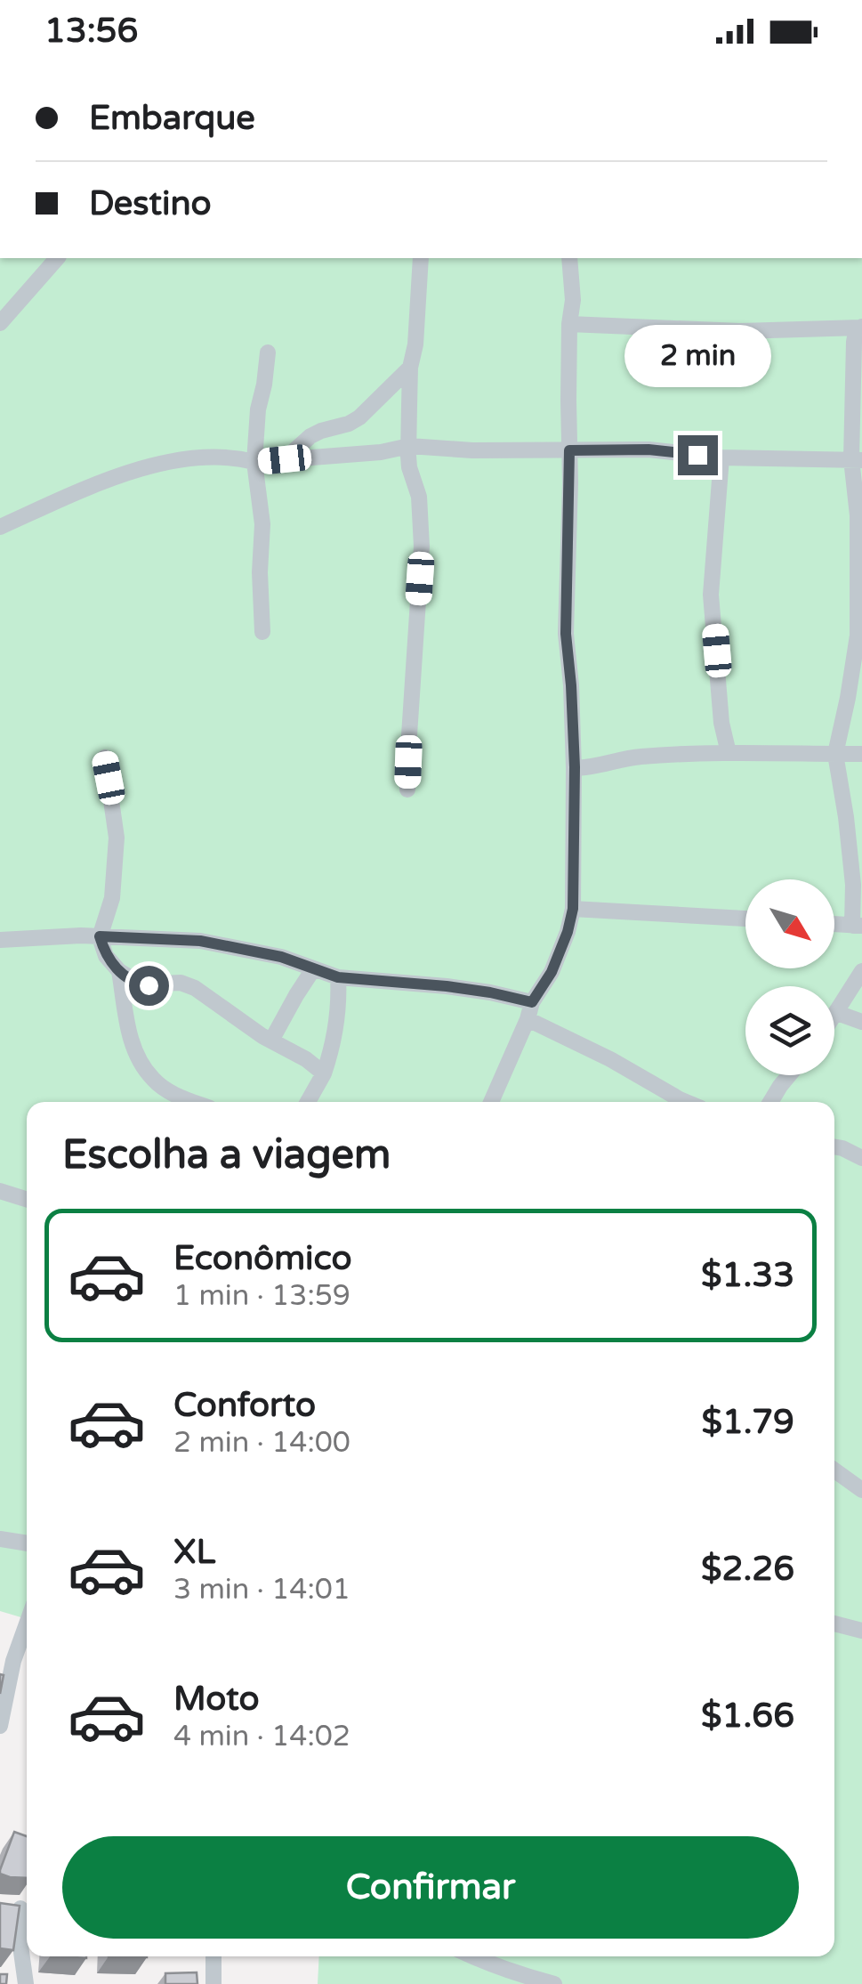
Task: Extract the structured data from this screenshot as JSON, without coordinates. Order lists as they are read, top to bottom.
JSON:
{
  "north": "bottom right",
  "page": {
    "status": "13:56",
    "banner": ["Embarque", "Destino"],
    "bubble": "2 min",
    "heading": "Escolha a viagem",
    "list": [
      {
        "name": "Econômico",
        "note": "1 min · 13:59",
        "value": "$1.33"
      },
      {
        "name": "Conforto",
        "note": "2 min · 14:00",
        "value": "$1.79"
      },
      {
        "name": "XL",
        "note": "3 min · 14:01",
        "value": "$2.26"
      },
      {
        "name": "Moto",
        "note": "4 min · 14:02",
        "value": "$1.66"
      }
    ],
    "buttons": "Confirmar"
  }
}
